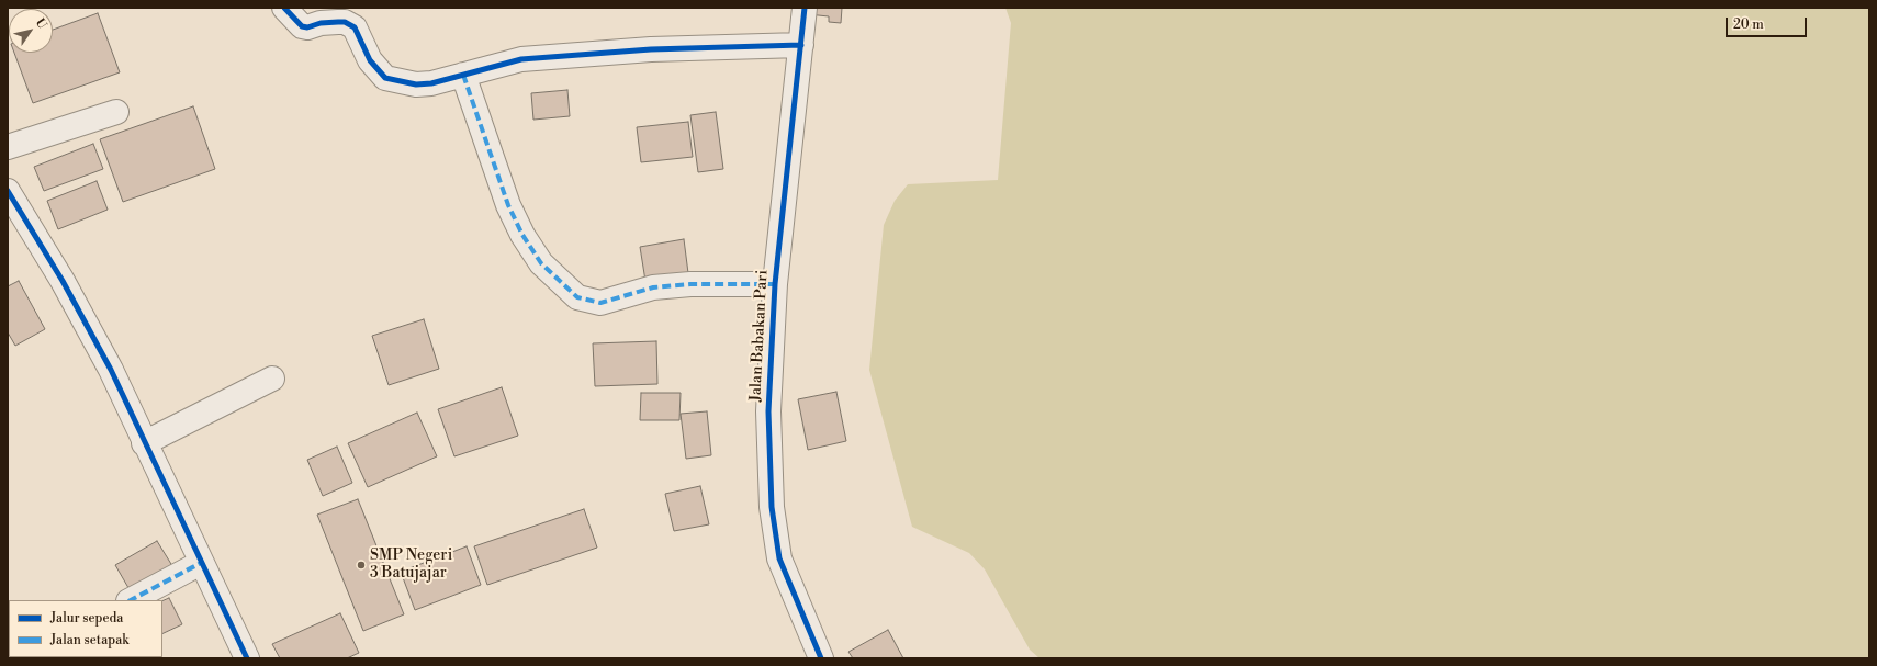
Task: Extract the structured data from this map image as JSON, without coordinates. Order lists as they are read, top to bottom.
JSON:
{
  "streets": {
    "street": ["Jalan Babakan Pari"]
  },
  "places": ["SMP Negeri 3 Batujajar"],
  "legend": ["Jalur sepeda", "Jalan setapak"],
  "scale_bar": "20 m",
  "north": "top right"
}
